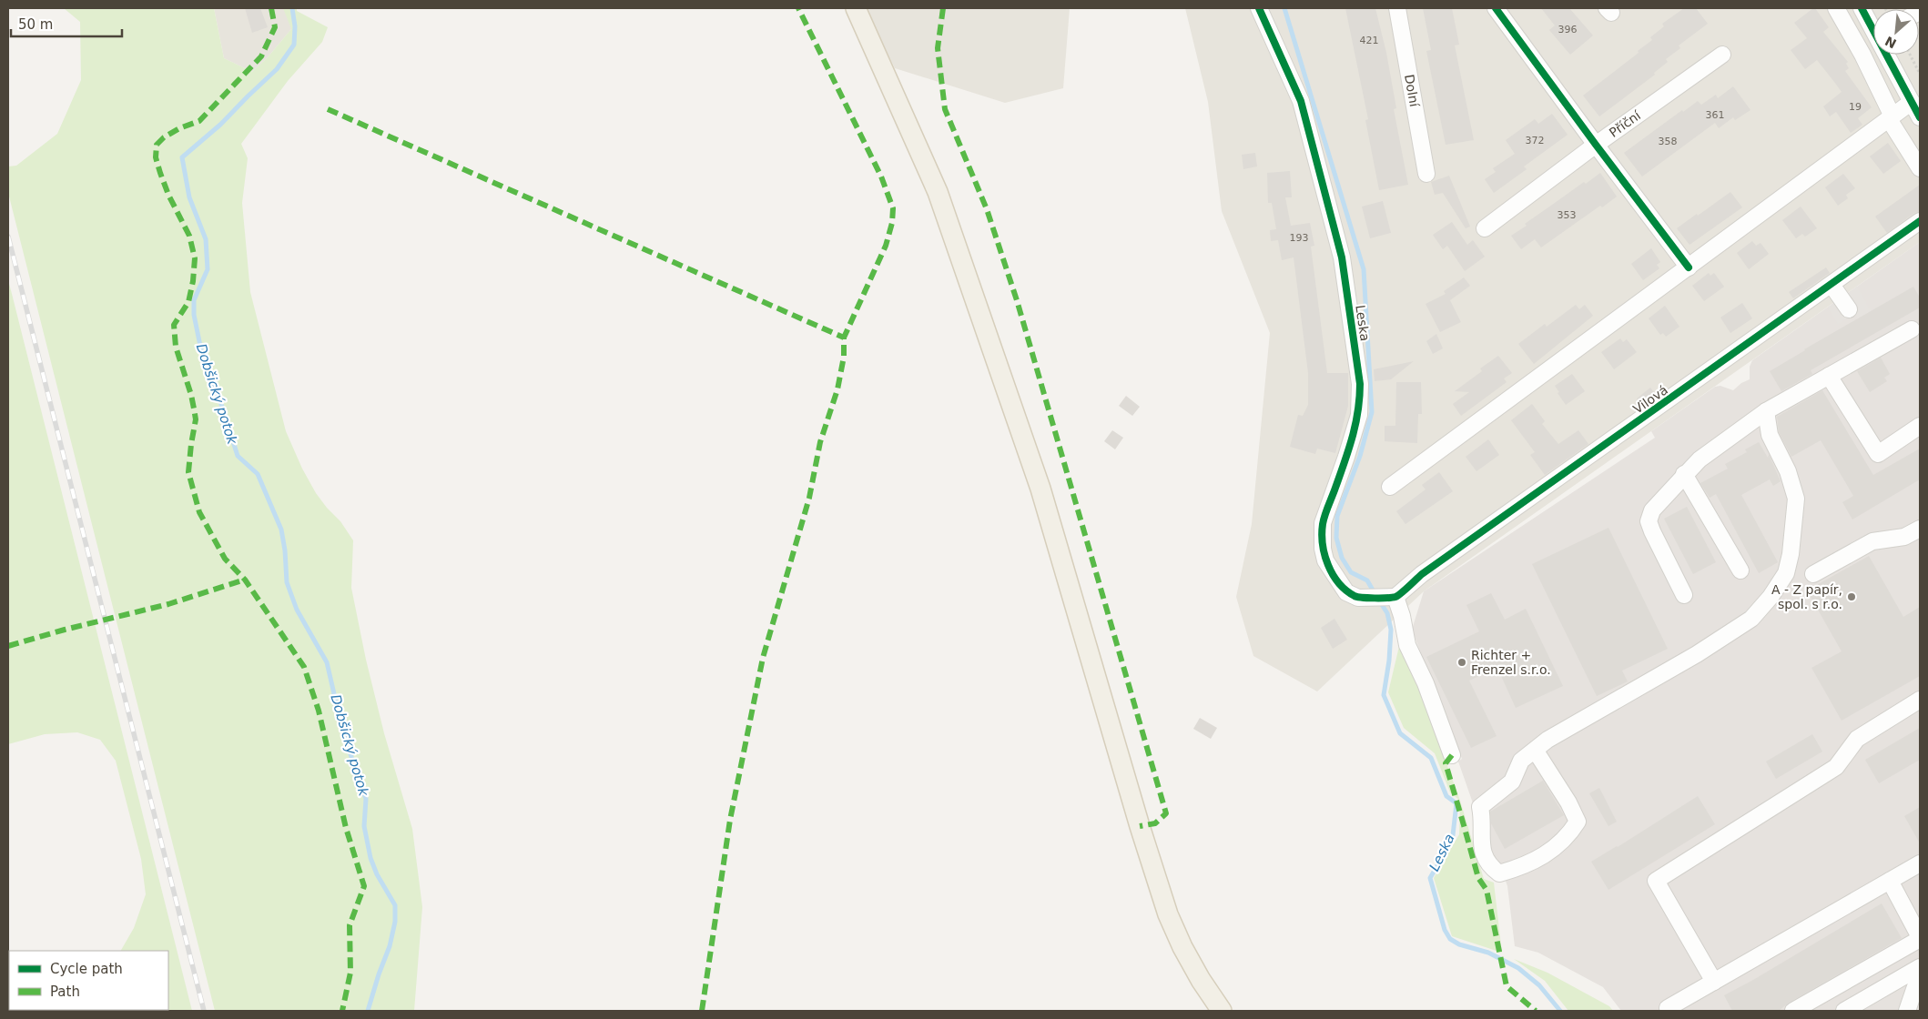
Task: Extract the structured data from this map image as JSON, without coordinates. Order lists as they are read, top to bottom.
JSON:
{
  "streets": {
    "street": [
      "Dolní",
      "Příční",
      "Leska",
      "Vilová"
    ]
  },
  "crossings": [
    ["Leska", "Vilová"]
  ],
  "water": ["Dobšický potok", "Leska"],
  "places": ["A - Z papír, spol. s r.o.", "Richter + Frenzel s.r.o."],
  "house_numbers": [
    "396",
    "421",
    "19",
    "361",
    "372",
    "358",
    "353",
    "193"
  ],
  "legend": ["Cycle path", "Path"],
  "scale_bar": "50 m",
  "north": "bottom left"
}
